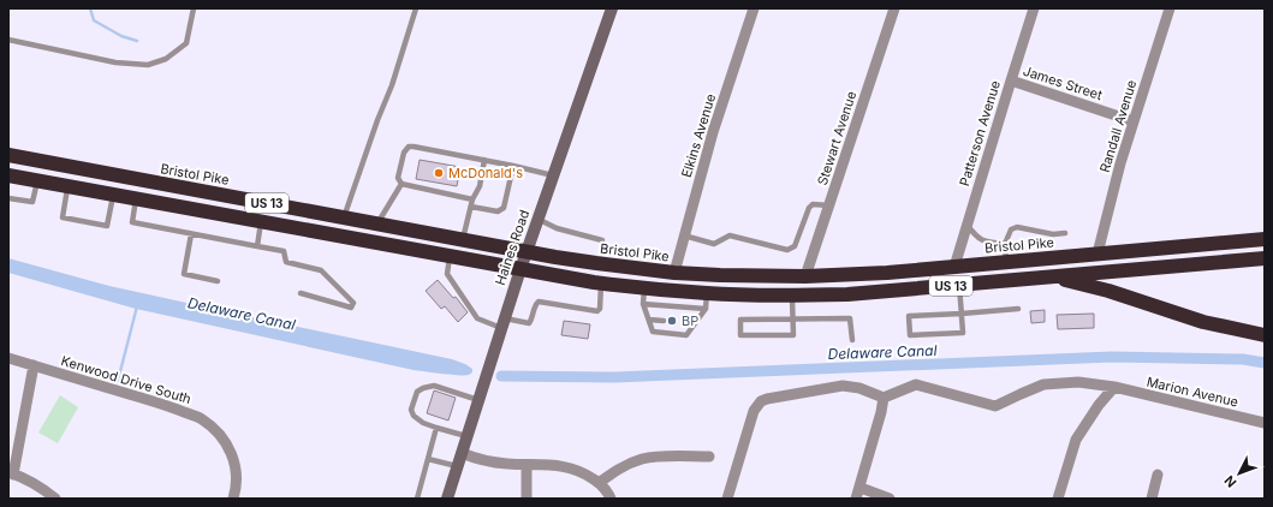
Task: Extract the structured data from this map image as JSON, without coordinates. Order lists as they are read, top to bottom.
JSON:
{
  "streets": {
    "highway": ["Bristol Pike", "US 13"],
    "street": [
      "James Street",
      "Randall Avenue",
      "Patterson Avenue",
      "Elkins Avenue",
      "Stewart Avenue",
      "Haines Road",
      "Kenwood Drive South",
      "Marion Avenue"
    ]
  },
  "crossings": [
    ["James Street", "Randall Avenue"],
    ["James Street", "Patterson Avenue"],
    ["Randall Avenue", "Bristol Pike"],
    ["Patterson Avenue", "Bristol Pike"],
    ["Elkins Avenue", "Bristol Pike"],
    ["Stewart Avenue", "Bristol Pike"],
    ["Bristol Pike", "Haines Road"],
    ["US 13", "Haines Road"]
  ],
  "water": ["Delaware Canal"],
  "places": ["McDonald's", "BP"],
  "north": "bottom left"
}
